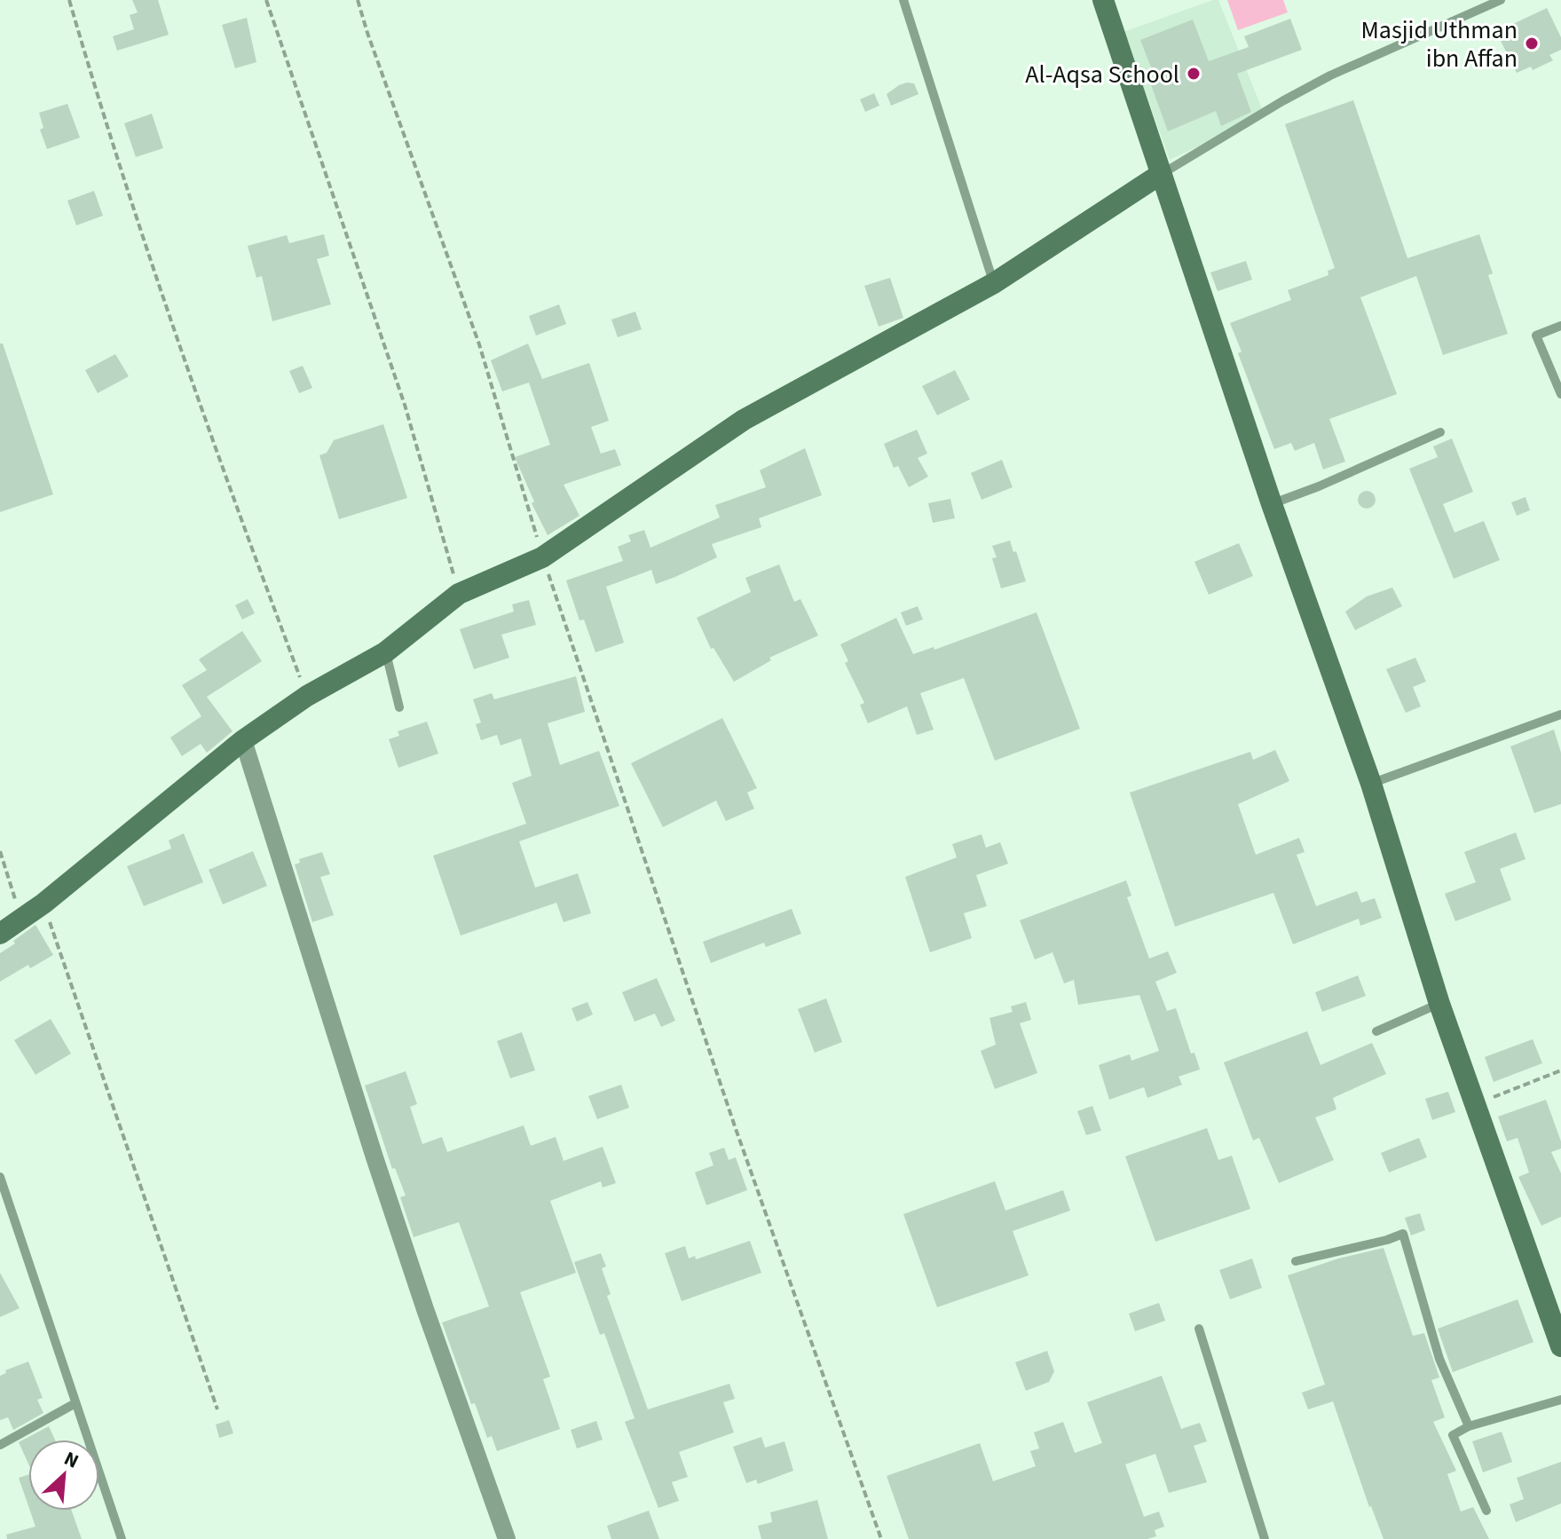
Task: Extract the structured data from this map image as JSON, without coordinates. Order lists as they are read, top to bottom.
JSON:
{
  "places": ["Masjid Uthman ibn Affan", "Al-Aqsa School"],
  "north": "top right"
}
